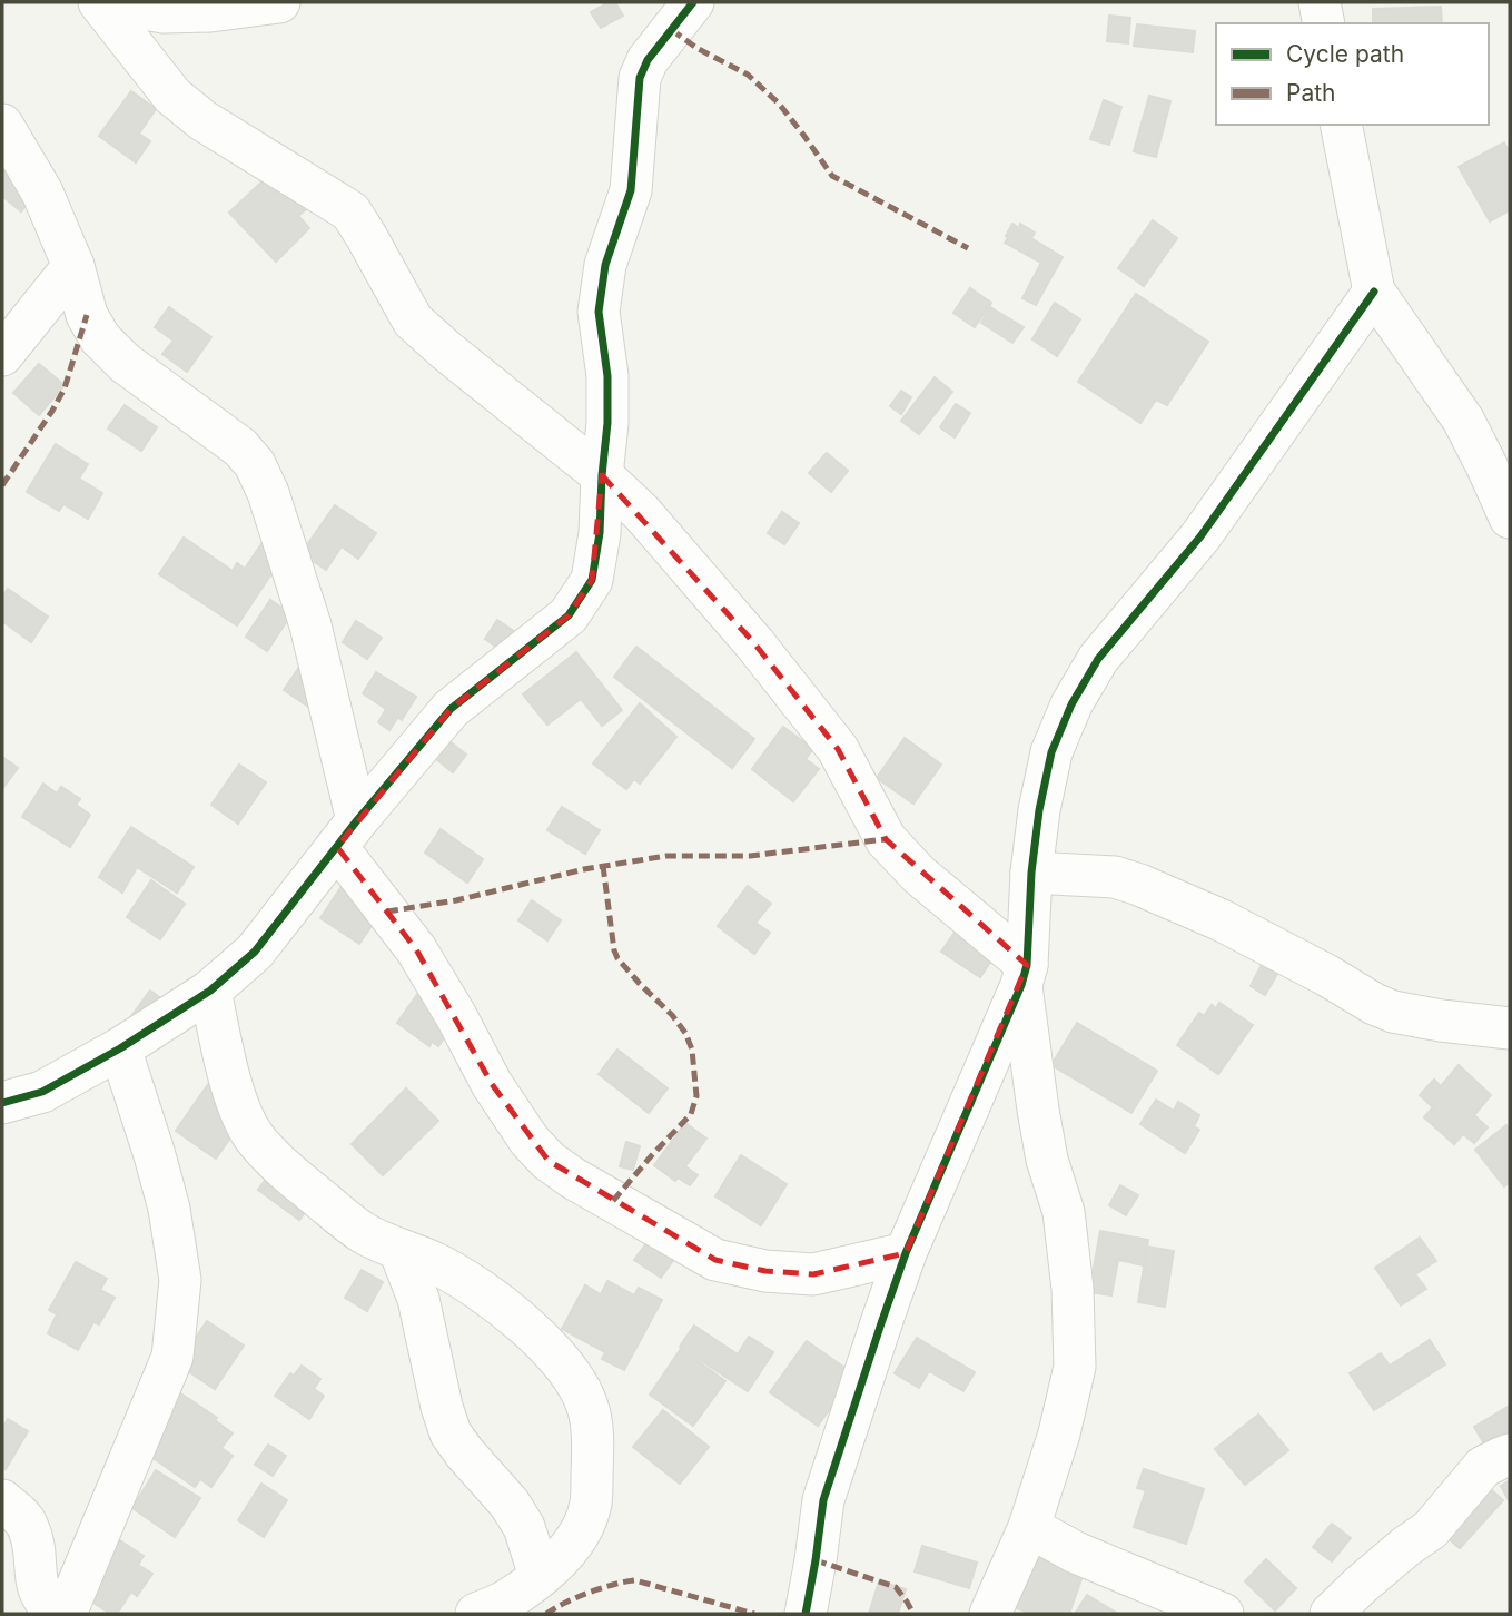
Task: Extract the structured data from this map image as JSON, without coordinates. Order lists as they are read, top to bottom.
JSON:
{
  "legend": ["Cycle path", "Path"]
}
